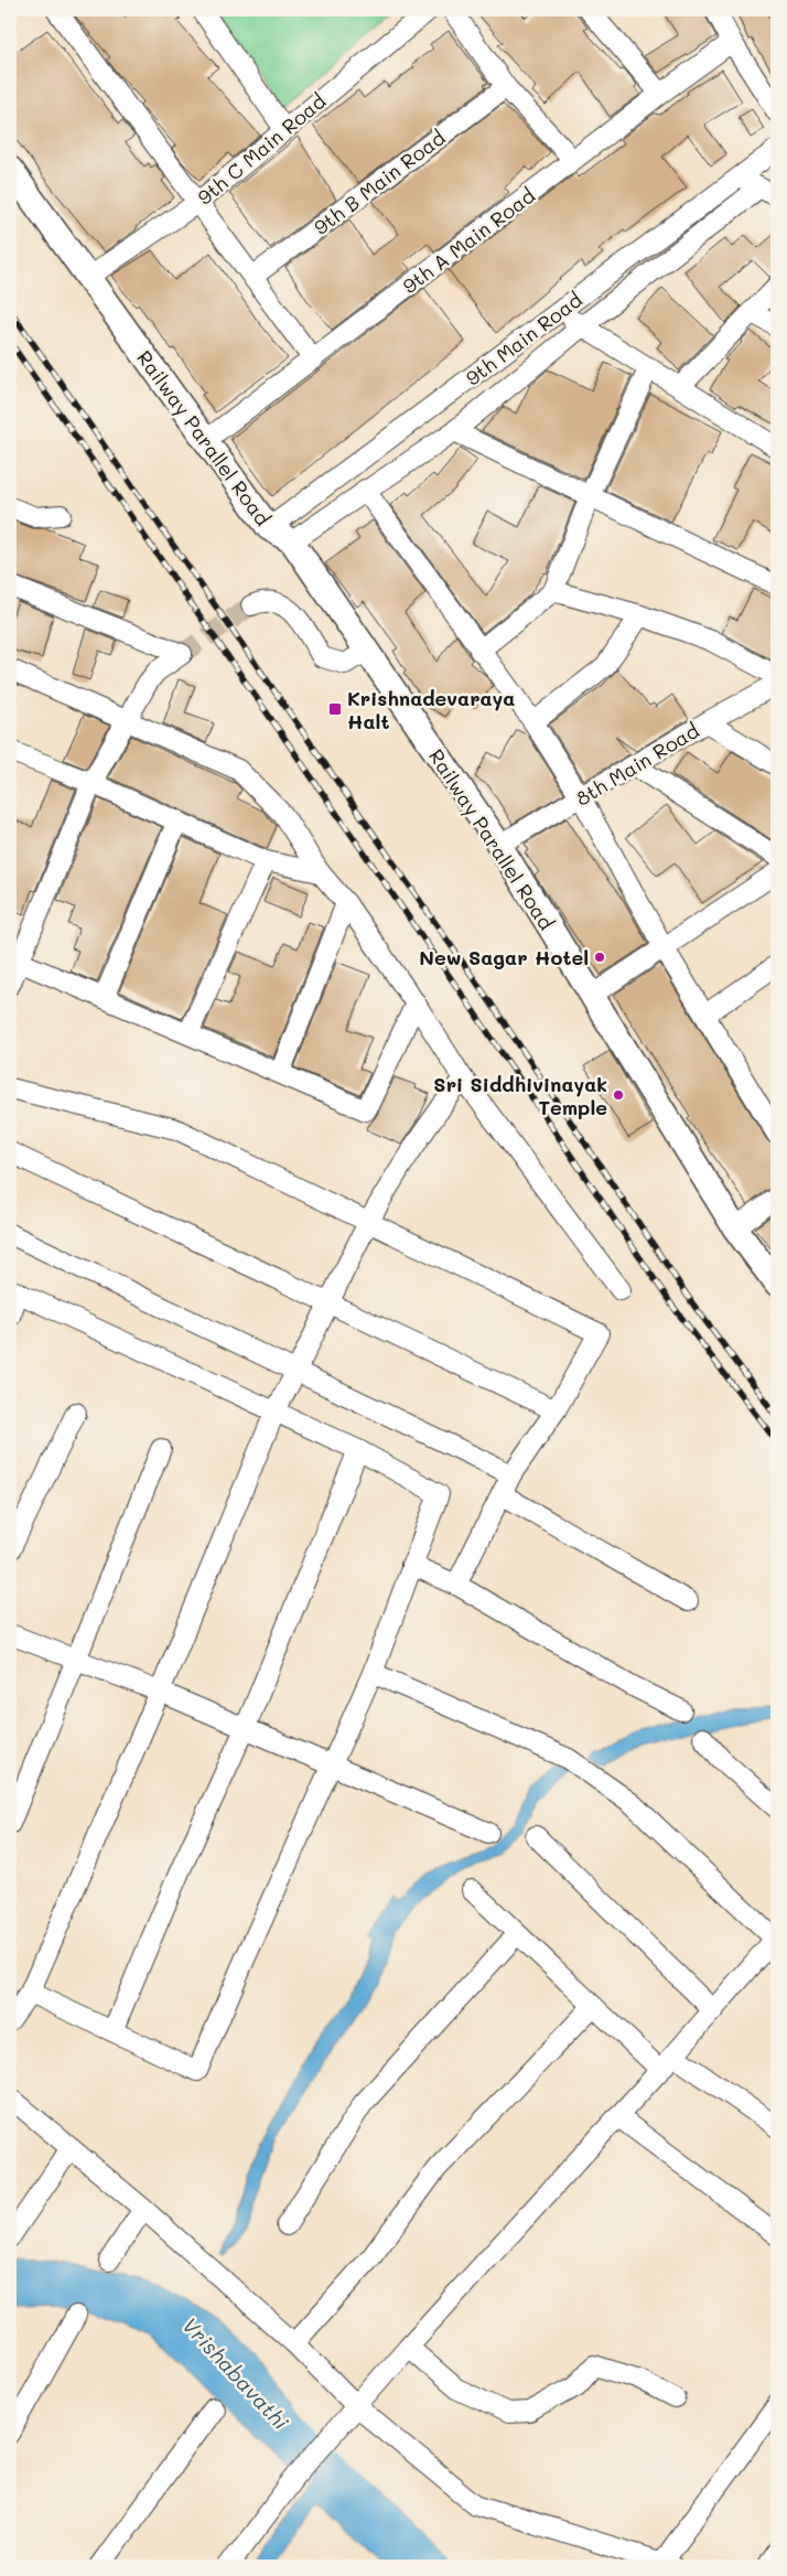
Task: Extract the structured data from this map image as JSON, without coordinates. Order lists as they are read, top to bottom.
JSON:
{
  "streets": {
    "street": [
      "9th C Main Road",
      "9th B Main Road",
      "9th A Main Road",
      "9th Main Road",
      "Railway Parallel Road",
      "8th Main Road"
    ]
  },
  "crossings": [
    ["9th C Main Road", "Railway Parallel Road"],
    ["9th A Main Road", "Railway Parallel Road"],
    ["9th Main Road", "Railway Parallel Road"],
    ["Railway Parallel Road", "8th Main Road"]
  ],
  "water": ["Vrishabavathi"],
  "places": {
    "transit": ["Krishnadevaraya Halt"],
    "other": ["New Sagar Hotel", "Sri Siddhivinayak Temple"]
  }
}
